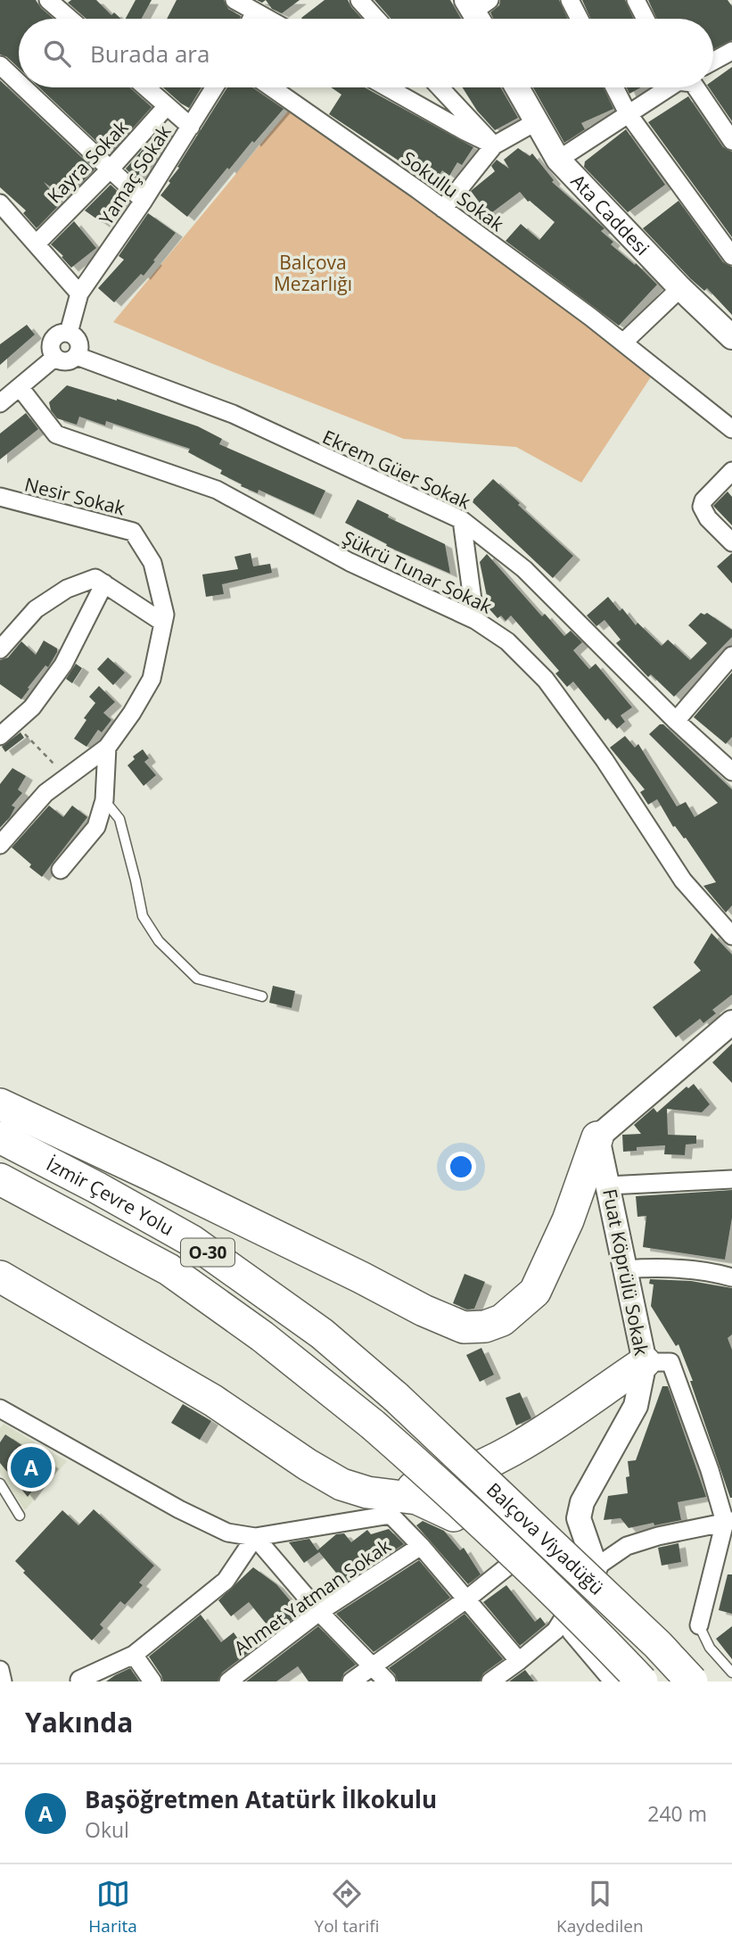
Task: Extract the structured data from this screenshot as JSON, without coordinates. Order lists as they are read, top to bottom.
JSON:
{
  "streets": {
    "highway": ["İzmir Çevre Yolu", "O-30", "Balçova Viyadüğü"],
    "main road": ["Ata Caddesi", "Fuat Köprülü Sokak"],
    "street": [
      "Kayra Sokak",
      "Yamaç Sokak",
      "Sokullu Sokak",
      "Ekrem Güer Sokak",
      "Nesir Sokak",
      "Şükrü Tunar Sokak",
      "Ahmet Yatman Sokak"
    ]
  },
  "crossings": [
    ["Yamaç Sokak", "Ekrem Güer Sokak"],
    ["İzmir Çevre Yolu", "Balçova Viyadüğü"]
  ],
  "parks": ["Balçova Mezarlığı"],
  "page": {
    "search": "Burada ara",
    "pins": "A",
    "heading": "Yakında",
    "list": [
      {
        "mark": "A",
        "name": "Başöğretmen Atatürk İlkokulu",
        "note": "Okul",
        "value": "240 m"
      }
    ],
    "nav": ["Harita", "Yol tarifi", "Kaydedilen"]
  }
}
